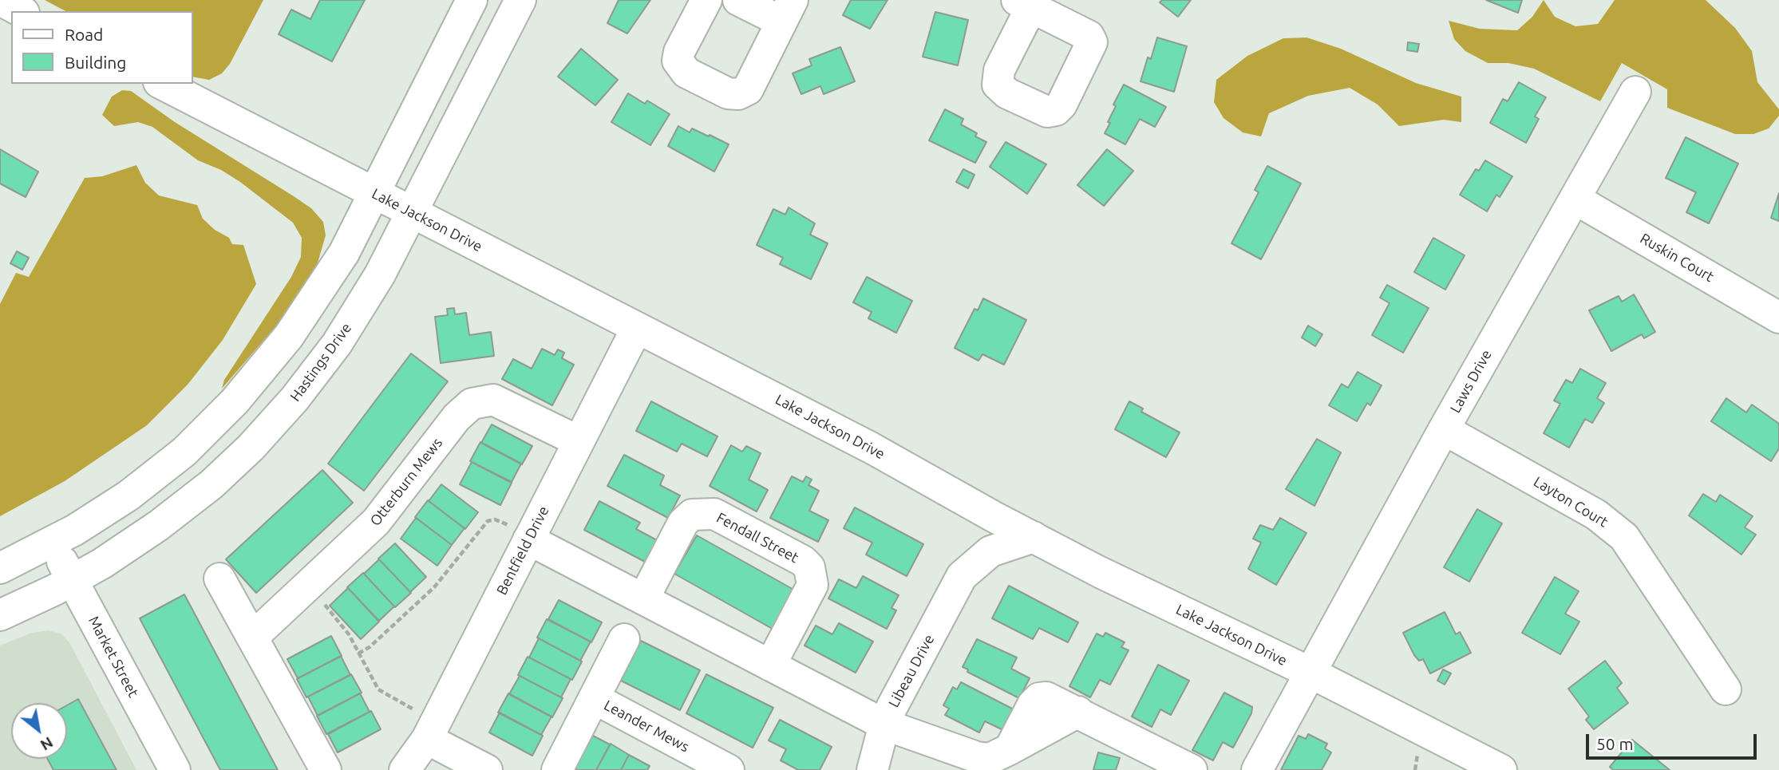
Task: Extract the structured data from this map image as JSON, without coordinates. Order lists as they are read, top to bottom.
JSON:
{
  "streets": {
    "street": [
      "Lake Jackson Drive",
      "Ruskin Court",
      "Hastings Drive",
      "Laws Drive",
      "Otterburn Mews",
      "Layton Court",
      "Fendall Street",
      "Bentfield Drive",
      "Market Street",
      "Libeau Drive",
      "Leander Mews"
    ]
  },
  "crossings": [
    ["Lake Jackson Drive", "Hastings Drive"],
    ["Lake Jackson Drive", "Laws Drive"],
    ["Lake Jackson Drive", "Bentfield Drive"],
    ["Lake Jackson Drive", "Libeau Drive"],
    ["Ruskin Court", "Laws Drive"],
    ["Hastings Drive", "Market Street"],
    ["Laws Drive", "Layton Court"],
    ["Otterburn Mews", "Bentfield Drive"]
  ],
  "legend": ["Road", "Building"],
  "scale_bar": "50 m",
  "north": "bottom right"
}
